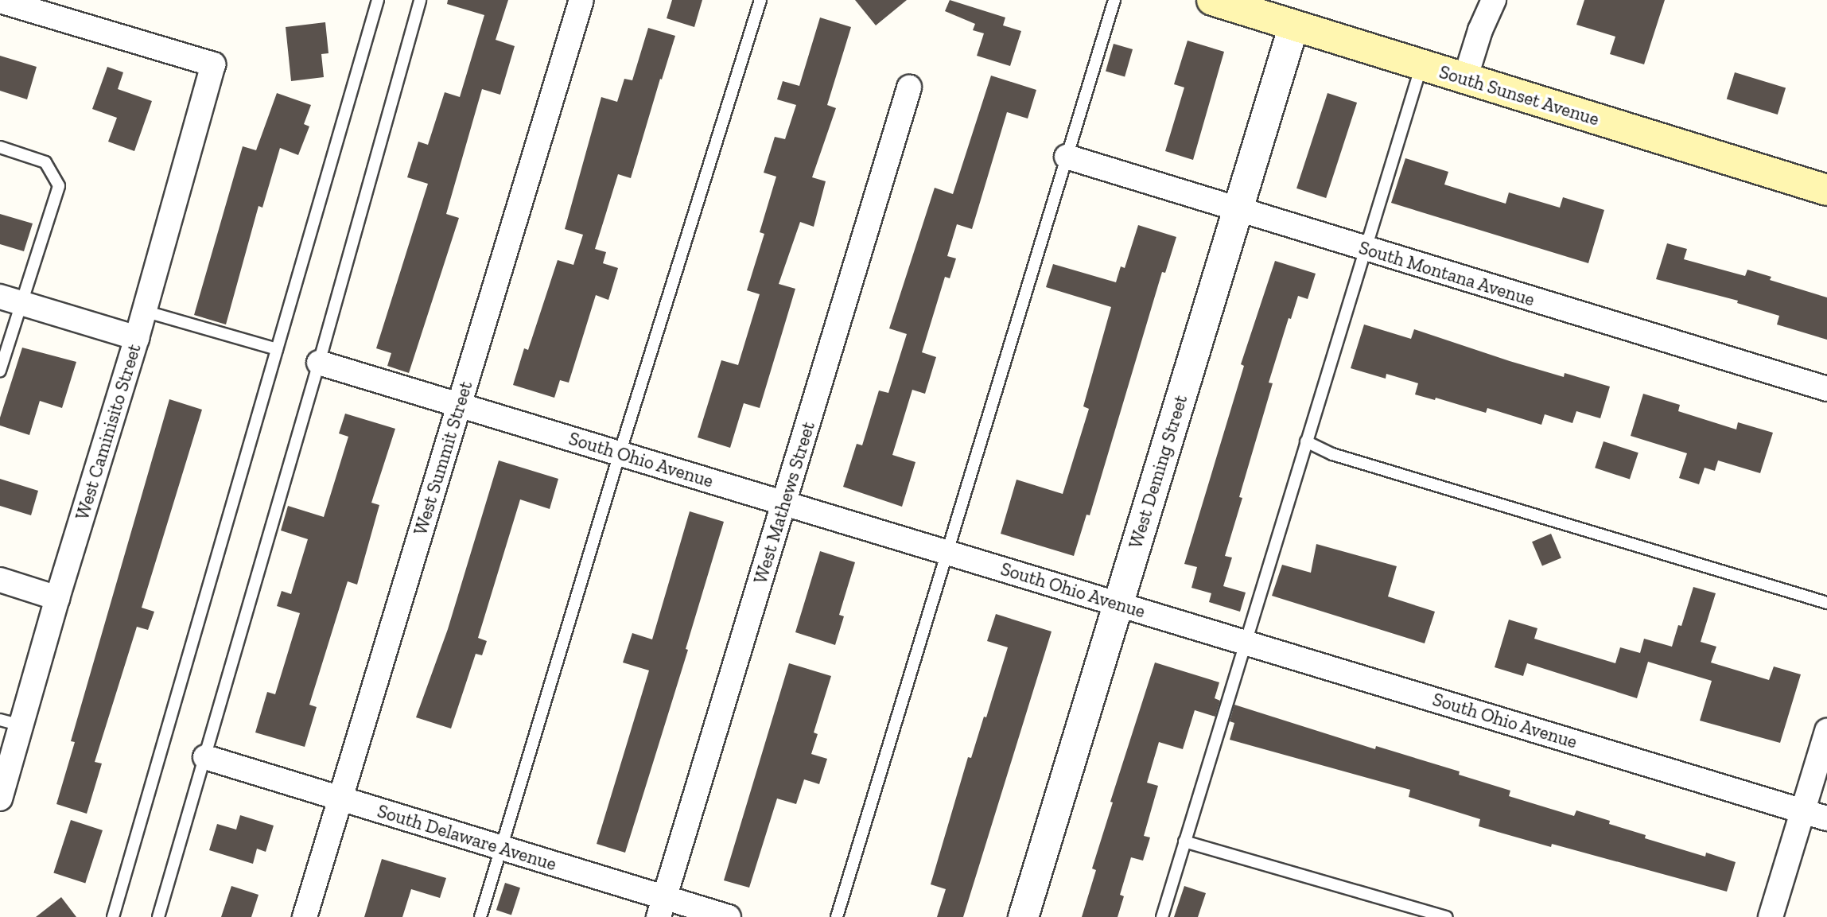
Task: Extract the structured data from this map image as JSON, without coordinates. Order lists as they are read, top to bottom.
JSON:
{
  "streets": {
    "main road": ["South Sunset Avenue"],
    "street": [
      "South Montana Avenue",
      "West Caminisito Street",
      "West Summit Street",
      "South Ohio Avenue",
      "West Deming Street",
      "West Mathews Street",
      "South Delaware Avenue"
    ]
  },
  "crossings": [
    ["South Sunset Avenue", "West Deming Street"],
    ["South Montana Avenue", "West Deming Street"],
    ["West Summit Street", "South Ohio Avenue"],
    ["West Summit Street", "South Delaware Avenue"],
    ["South Ohio Avenue", "West Deming Street"],
    ["South Ohio Avenue", "West Mathews Street"],
    ["West Mathews Street", "South Delaware Avenue"]
  ]
}
